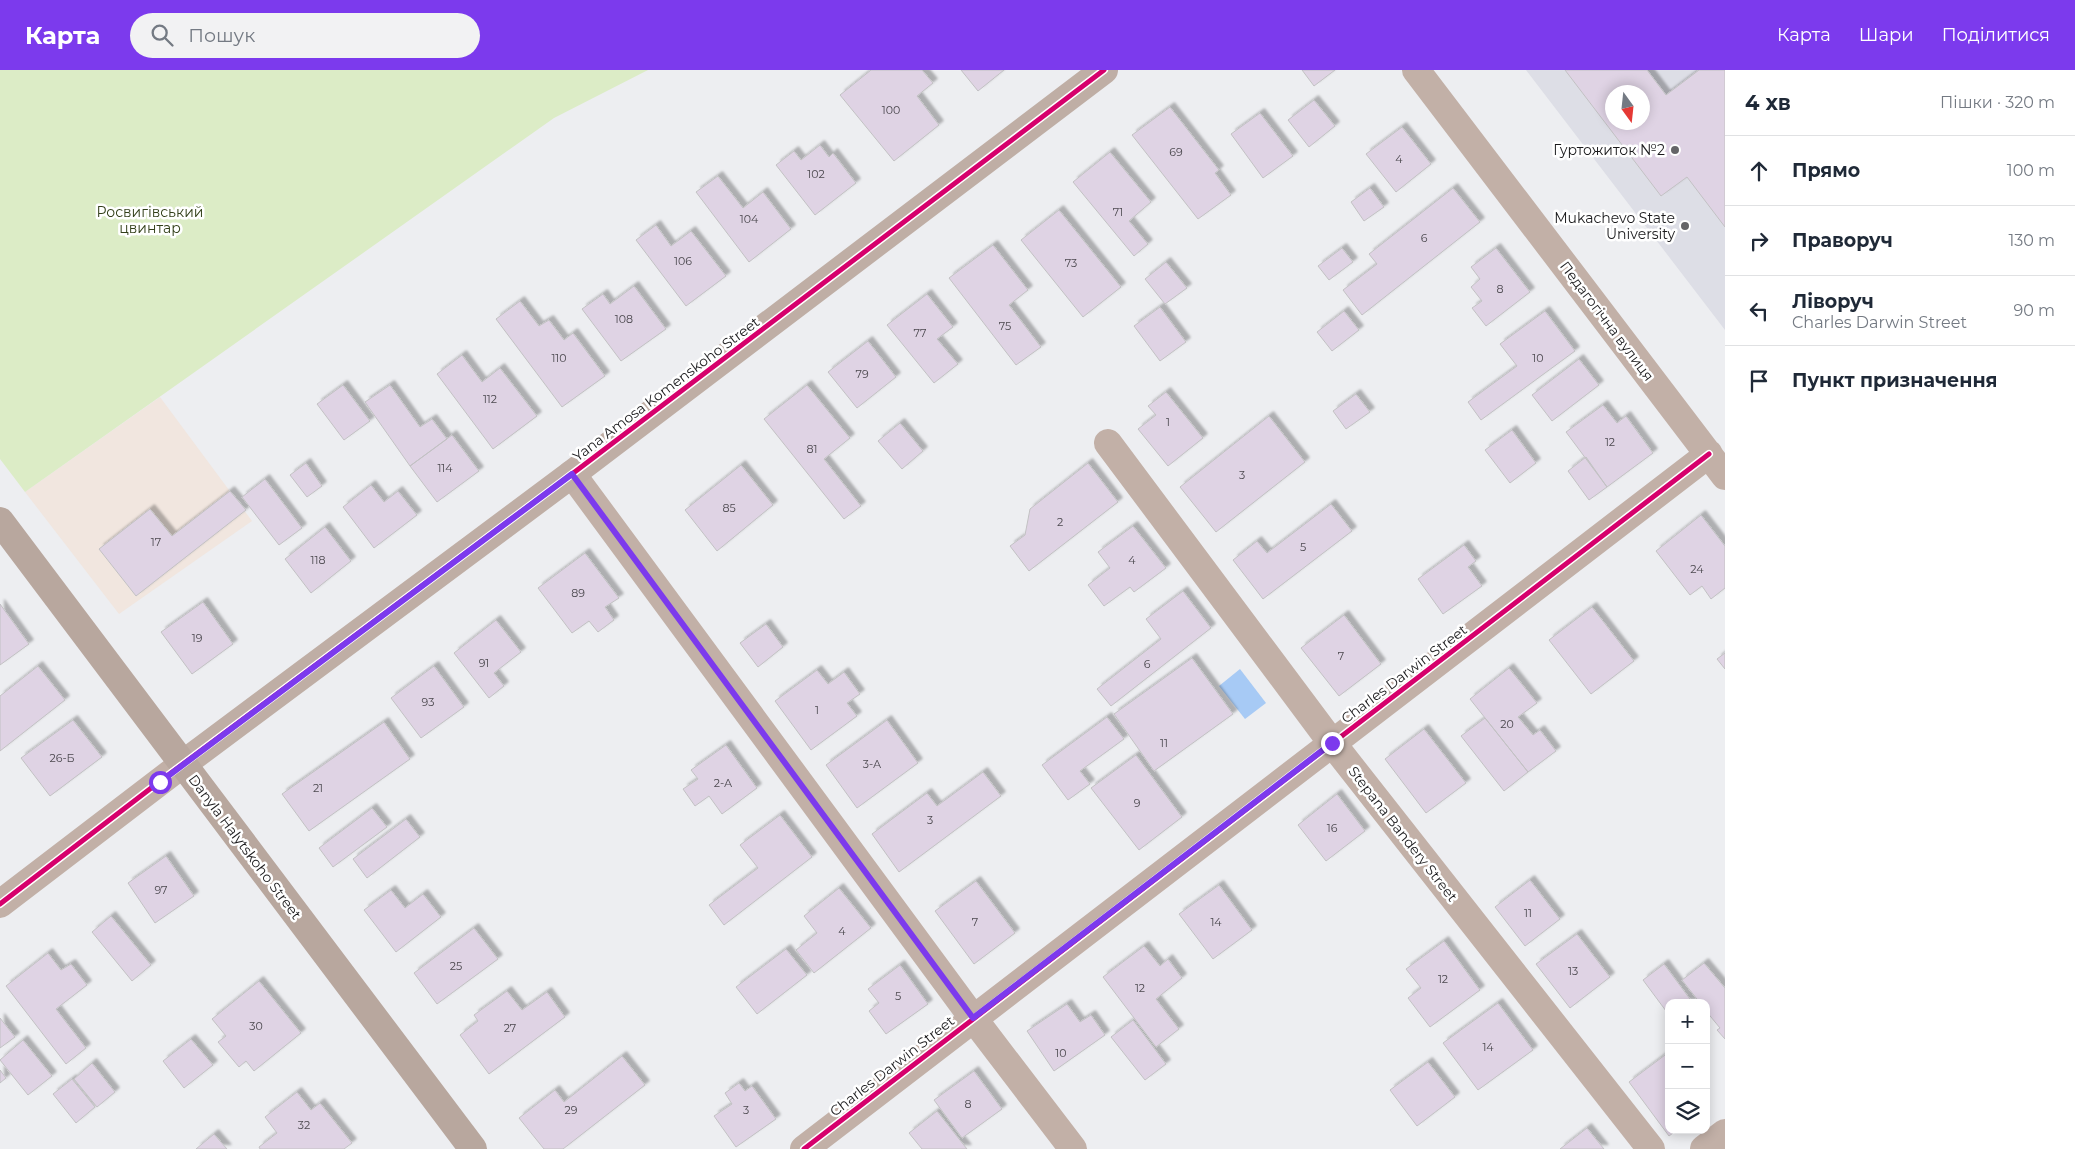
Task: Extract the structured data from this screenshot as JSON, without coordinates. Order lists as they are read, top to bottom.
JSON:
{
  "streets": {
    "main road": ["Danyla Halytskoho Street"],
    "street": [
      "Педагогічна вулиця",
      "Yana Amosa Komenskoho Street",
      "Charles Darwin Street",
      "Stepana Bandery Street"
    ]
  },
  "crossings": [
    ["Педагогічна вулиця", "Charles Darwin Street"],
    ["Yana Amosa Komenskoho Street", "Danyla Halytskoho Street"],
    ["Charles Darwin Street", "Stepana Bandery Street"]
  ],
  "parks": ["Росвигівський цвинтар"],
  "places": ["Гуртожиток №2", "Mukachevo State University"],
  "house_numbers": [
    "100",
    "69",
    "4",
    "102",
    "71",
    "104",
    "6",
    "106",
    "73",
    "8",
    "108",
    "75",
    "77",
    "110",
    "10",
    "79",
    "112",
    "1",
    "12",
    "81",
    "114",
    "3",
    "85",
    "2",
    "17",
    "5",
    "118",
    "4",
    "24",
    "89",
    "19",
    "7",
    "91",
    "6",
    "93",
    "1",
    "20",
    "11",
    "26-Б",
    "3-А",
    "2-А",
    "21",
    "9",
    "3",
    "16",
    "97",
    "11",
    "7",
    "14",
    "4",
    "25",
    "13",
    "12",
    "12",
    "5",
    "30",
    "27",
    "14",
    "10",
    "8",
    "29",
    "3",
    "32"
  ],
  "north": "bottom",
  "page": {
    "header": "Карта",
    "search": "Пошук",
    "nav": ["Карта", "Шари", "Поділитися"],
    "heading": ["4 хв", "Пішки · 320 m"],
    "list": [
      ["Прямо", "100 m"],
      ["Праворуч", "130 m"],
      ["Ліворуч", "Charles Darwin Street", "90 m"],
      "Пункт призначення"
    ],
    "map_buttons": ["+", "−"]
  }
}
